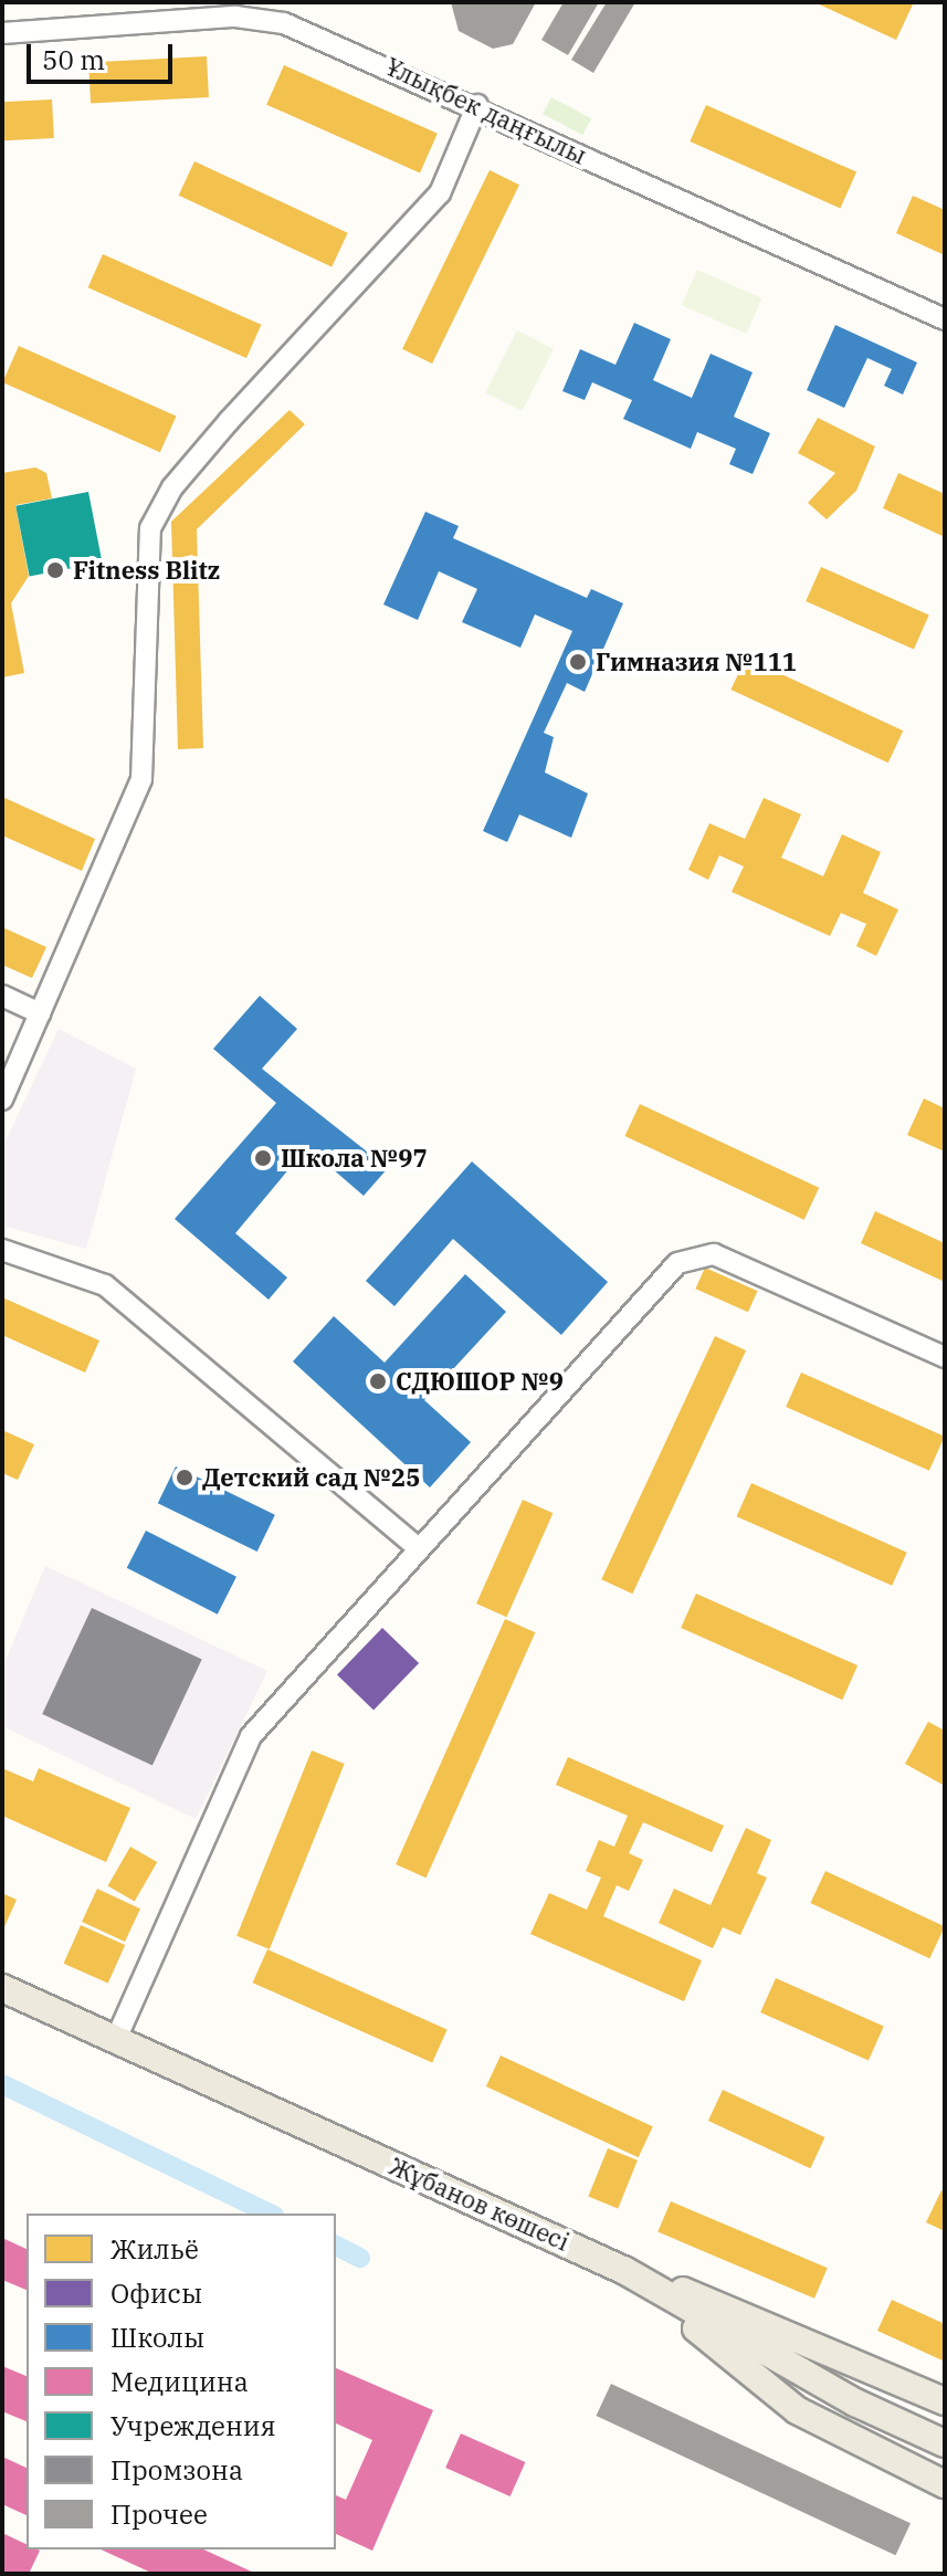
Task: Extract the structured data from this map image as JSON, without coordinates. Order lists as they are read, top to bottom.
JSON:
{
  "streets": {
    "main road": ["Жұбанов көшесі"],
    "street": ["Ұлықбек даңғылы"]
  },
  "places": [
    "Fitness Blitz",
    "Гимназия №111",
    "Школа №97",
    "СДЮШОР №9",
    "Детский сад №25"
  ],
  "legend": [
    "Жильё",
    "Офисы",
    "Школы",
    "Медицина",
    "Учреждения",
    "Промзона",
    "Прочее"
  ],
  "scale_bar": "50 m"
}
